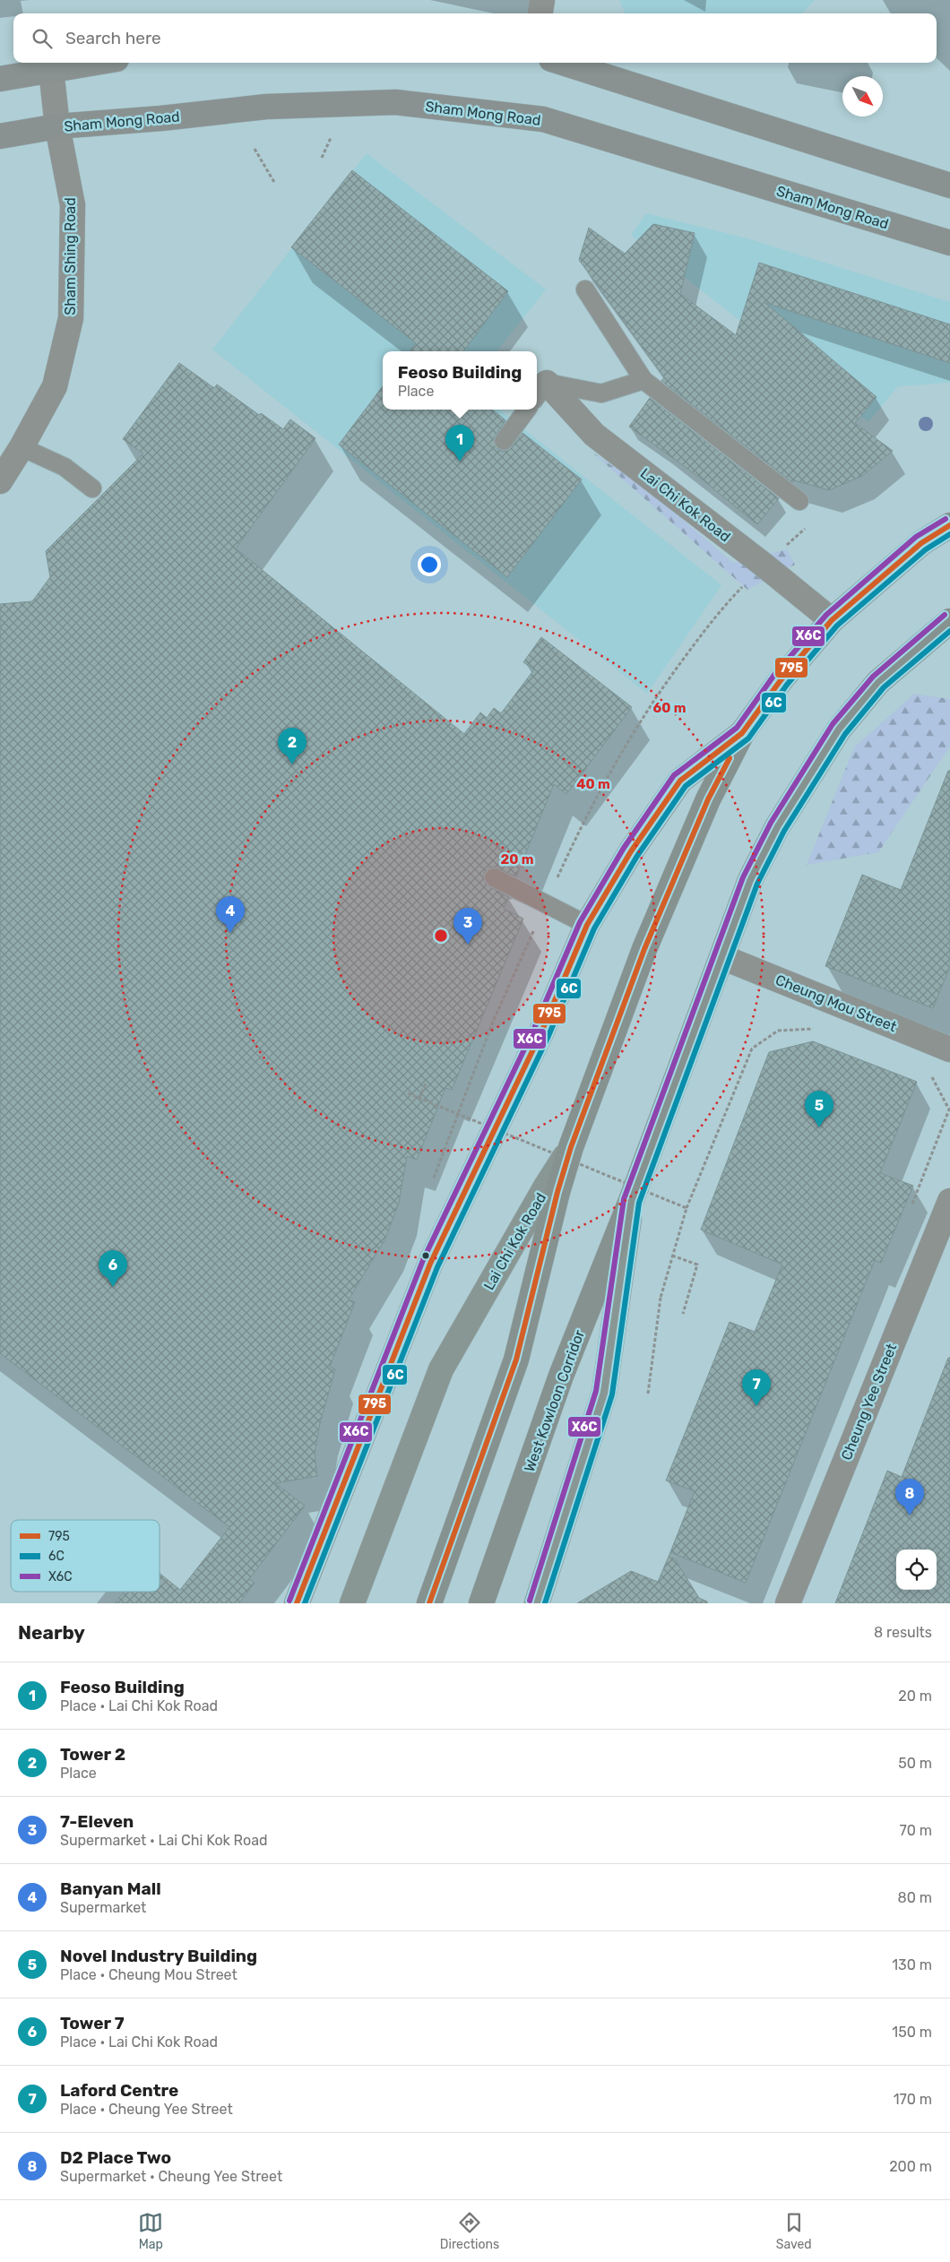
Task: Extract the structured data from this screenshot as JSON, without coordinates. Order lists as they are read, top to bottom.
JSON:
{
  "streets": {
    "highway": ["Lai Chi Kok Road", "West Kowloon Corridor"],
    "street": [
      "Sham Mong Road",
      "Sham Shing Road",
      "Cheung Mou Street",
      "Cheung Yee Street"
    ]
  },
  "crossings": [
    ["Sham Mong Road", "Sham Shing Road"]
  ],
  "lines": ["transit line X6C", "transit line 795", "transit line 6C"],
  "legend": ["795", "6C", "X6C"],
  "north": "bottom right",
  "page": {
    "search": "Search here",
    "popup": ["Feoso Building", "Place"],
    "pins": [
      "1",
      "2",
      "4",
      "3",
      "5",
      "6",
      "7",
      "8"
    ],
    "heading": ["Nearby", "8 results"],
    "list": [
      {
        "mark": "1",
        "name": "Feoso Building",
        "note": "Place · Lai Chi Kok Road",
        "value": "20 m"
      },
      {
        "mark": "2",
        "name": "Tower 2",
        "note": "Place",
        "value": "50 m"
      },
      {
        "mark": "3",
        "name": "7-Eleven",
        "note": "Supermarket · Lai Chi Kok Road",
        "value": "70 m"
      },
      {
        "mark": "4",
        "name": "Banyan Mall",
        "note": "Supermarket",
        "value": "80 m"
      },
      {
        "mark": "5",
        "name": "Novel Industry Building",
        "note": "Place · Cheung Mou Street",
        "value": "130 m"
      },
      {
        "mark": "6",
        "name": "Tower 7",
        "note": "Place · Lai Chi Kok Road",
        "value": "150 m"
      },
      {
        "mark": "7",
        "name": "Laford Centre",
        "note": "Place · Cheung Yee Street",
        "value": "170 m"
      },
      {
        "mark": "8",
        "name": "D2 Place Two",
        "note": "Supermarket · Cheung Yee Street",
        "value": "200 m"
      }
    ],
    "nav": ["Map", "Directions", "Saved"]
  },
  "rings": ["60 m", "40 m", "20 m"]
}
